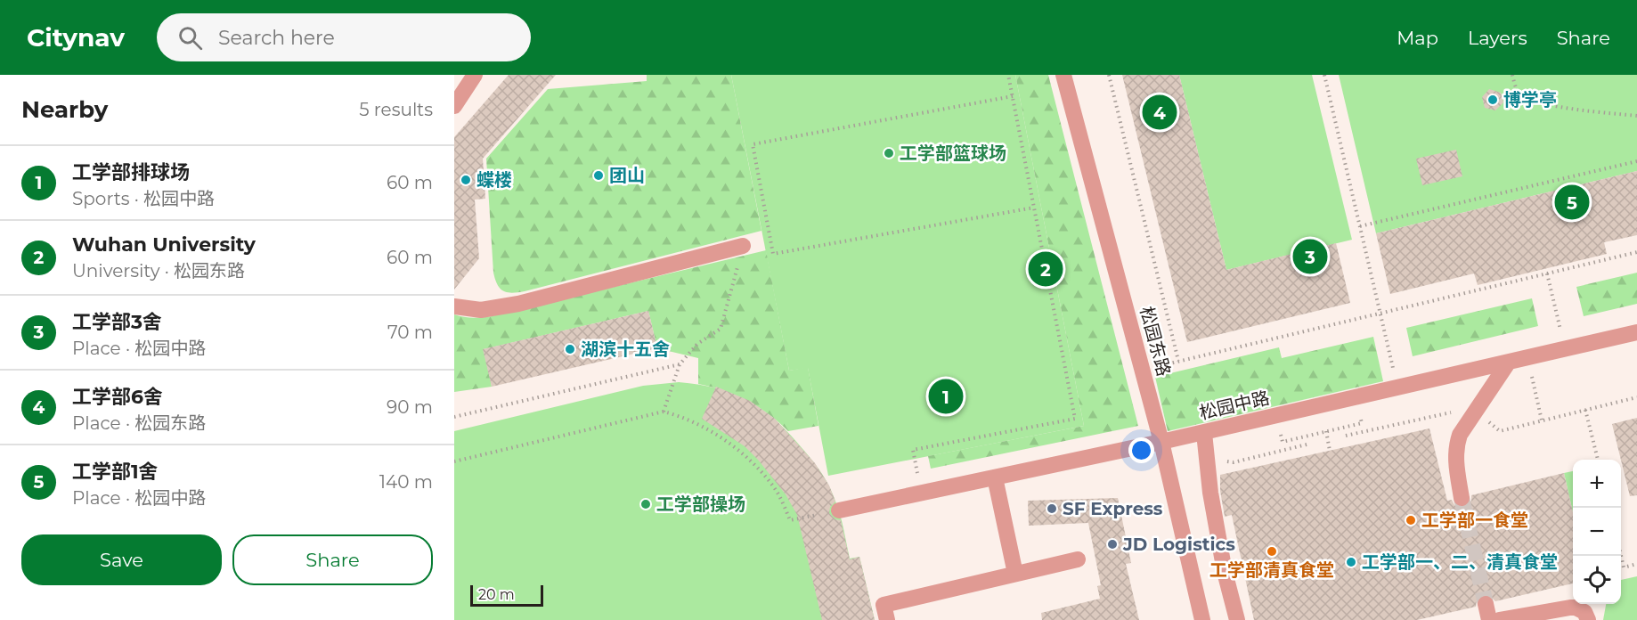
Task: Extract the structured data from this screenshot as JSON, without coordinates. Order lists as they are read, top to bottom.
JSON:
{
  "streets": {
    "street": ["松园东路", "松园中路"]
  },
  "crossings": [
    ["松园东路", "松园中路"]
  ],
  "places": [
    "博学亭",
    "工学部篮球场",
    "团山",
    "蝶楼",
    "湖滨十五舍",
    "工学部操场",
    "SF Express",
    "工学部一食堂",
    "JD Logistics",
    "工学部清真食堂",
    "工学部一、二、清真食堂"
  ],
  "scale_bar": "20 m",
  "page": {
    "header": "Citynav",
    "search": "Search here",
    "nav": ["Map", "Layers", "Share"],
    "heading": ["Nearby", "5 results"],
    "pins": [
      "4",
      "5",
      "3",
      "2",
      "1"
    ],
    "list": [
      {
        "mark": "1",
        "name": "工学部排球场",
        "note": "Sports · 松园中路",
        "value": "60 m"
      },
      {
        "mark": "2",
        "name": "Wuhan University",
        "note": "University · 松园东路",
        "value": "60 m"
      },
      {
        "mark": "3",
        "name": "工学部3舍",
        "note": "Place · 松园中路",
        "value": "70 m"
      },
      {
        "mark": "4",
        "name": "工学部6舍",
        "note": "Place · 松园东路",
        "value": "90 m"
      },
      {
        "mark": "5",
        "name": "工学部1舍",
        "note": "Place · 松园中路",
        "value": "140 m"
      }
    ],
    "map_buttons": ["+", "−"],
    "buttons": ["Save", "Share"],
    "scale": "20 m"
  }
}
